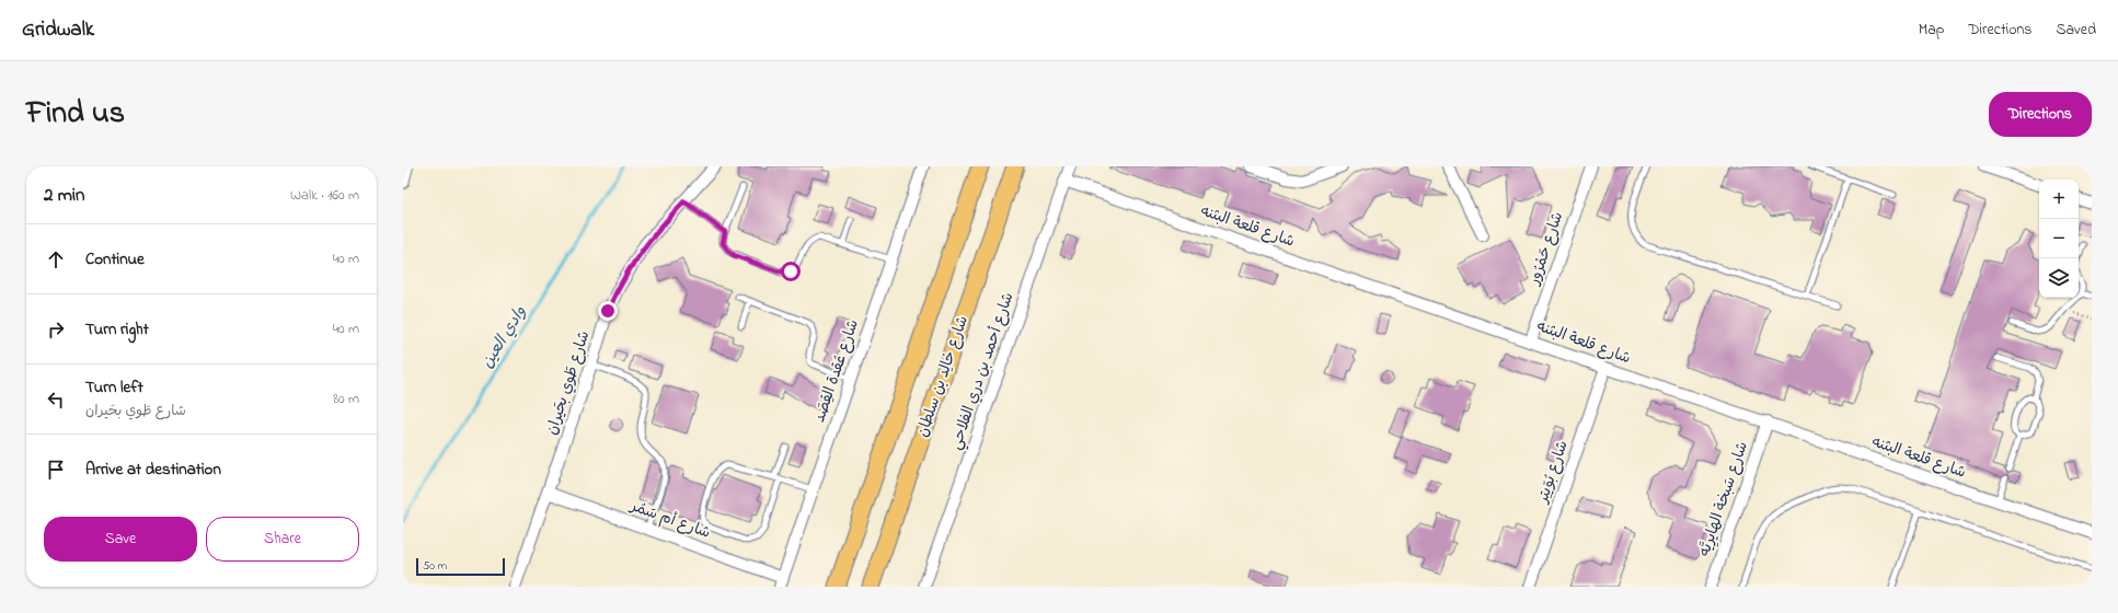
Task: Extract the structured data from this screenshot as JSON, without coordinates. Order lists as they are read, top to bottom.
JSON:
{
  "streets": {
    "main road": ["شارع خالِد بن سلطان"],
    "street": [
      "شارع قلعة البثنه",
      "شارع حَمْرُور",
      "شارع عُقدة القِصَد",
      "شارع أحمد بن دري الفلاحي",
      "شارع طَوي بحَيران",
      "شارع بُوَيتِر",
      "شارع سَبخة الهايرِيَّه",
      "شارع أم سَمُر"
    ]
  },
  "crossings": [
    ["شارع قلعة البثنه", "شارع حَمْرُور"],
    ["شارع قلعة البثنه", "شارع أحمد بن دري الفلاحي"],
    ["شارع قلعة البثنه", "شارع بُوَيتِر"],
    ["شارع قلعة البثنه", "شارع سَبخة الهايرِيَّه"],
    ["شارع عُقدة القِصَد", "شارع أم سَمُر"],
    ["شارع طَوي بحَيران", "شارع أم سَمُر"]
  ],
  "water": ["وادي العين"],
  "scale_bar": "50 m",
  "page": {
    "header": "Gridwalk",
    "nav": ["Map", "Directions", "Saved"],
    "title": "Find us",
    "buttons": [
      "Directions",
      ["Save", "Share"]
    ],
    "heading": ["2 min", "Walk · 160 m"],
    "map_buttons": ["+", "−"],
    "list": [
      ["Continue", "40 m"],
      ["Turn right", "40 m"],
      ["Turn left", "شارع طَوي بحَيران", "80 m"],
      "Arrive at destination"
    ],
    "scale": "50 m"
  }
}
